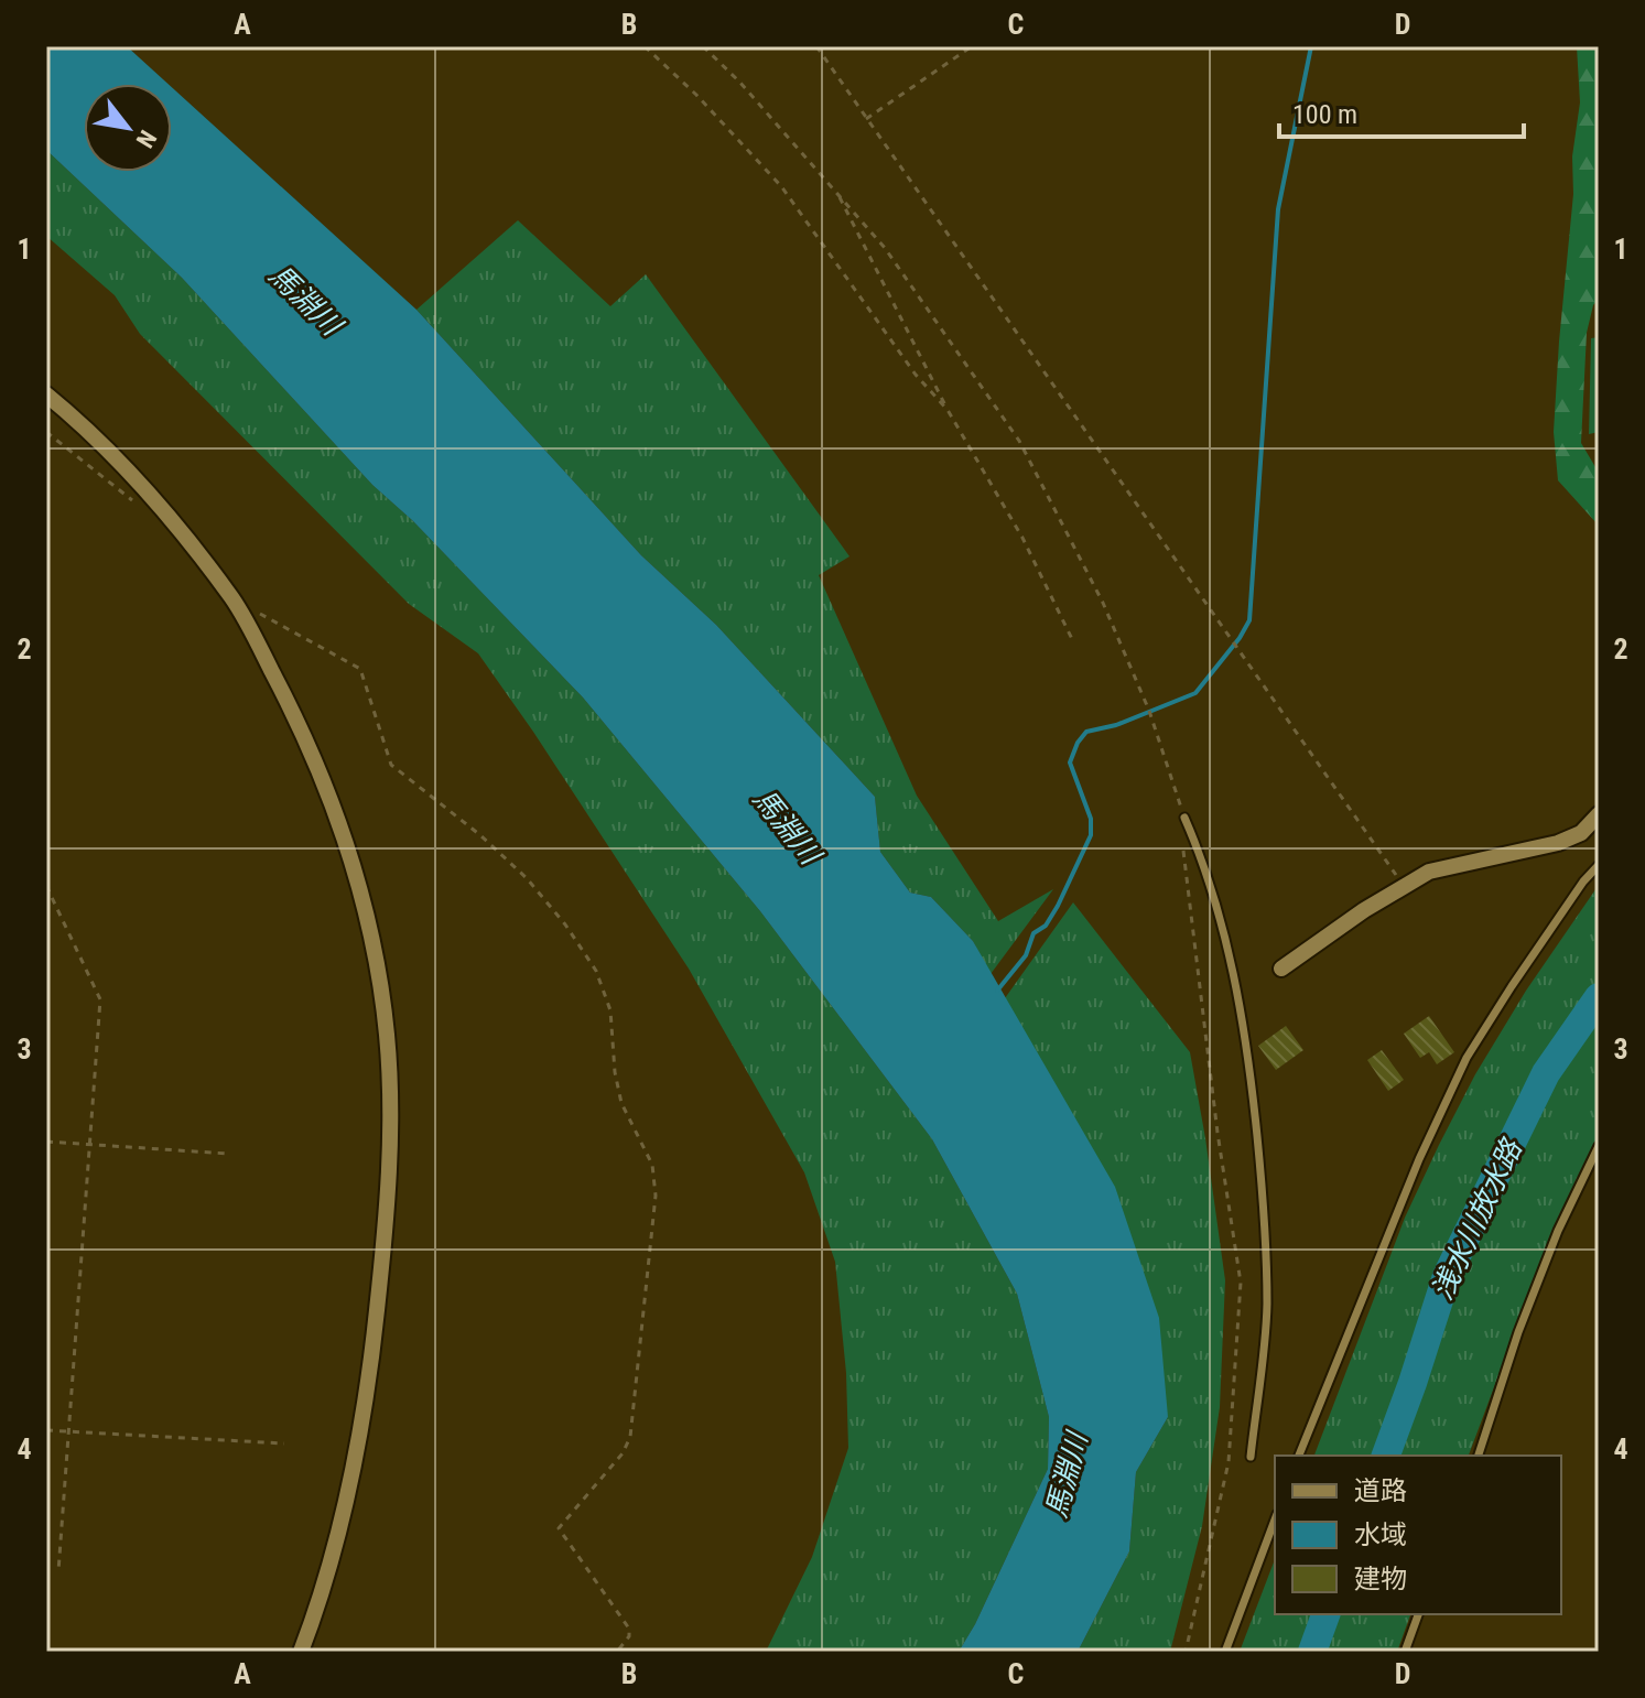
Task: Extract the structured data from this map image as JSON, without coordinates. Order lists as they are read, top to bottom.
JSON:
{
  "water": ["馬淵川", "浅水川放水路"],
  "legend": ["道路", "水域", "建物"],
  "scale_bar": "100 m",
  "north": "bottom right",
  "grid": {
    "columns": [
      "A",
      "B",
      "C",
      "D"
    ],
    "rows": [
      "1",
      "2",
      "3",
      "4"
    ]
  }
}
